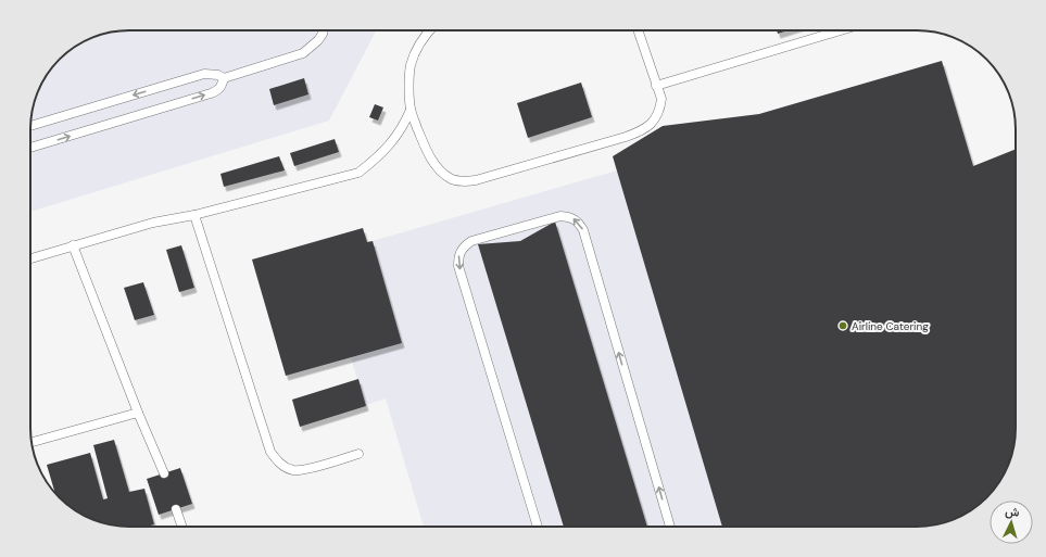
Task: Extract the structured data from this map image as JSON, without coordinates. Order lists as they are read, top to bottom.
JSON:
{
  "places": ["Airline Catering"],
  "north": "top"
}
